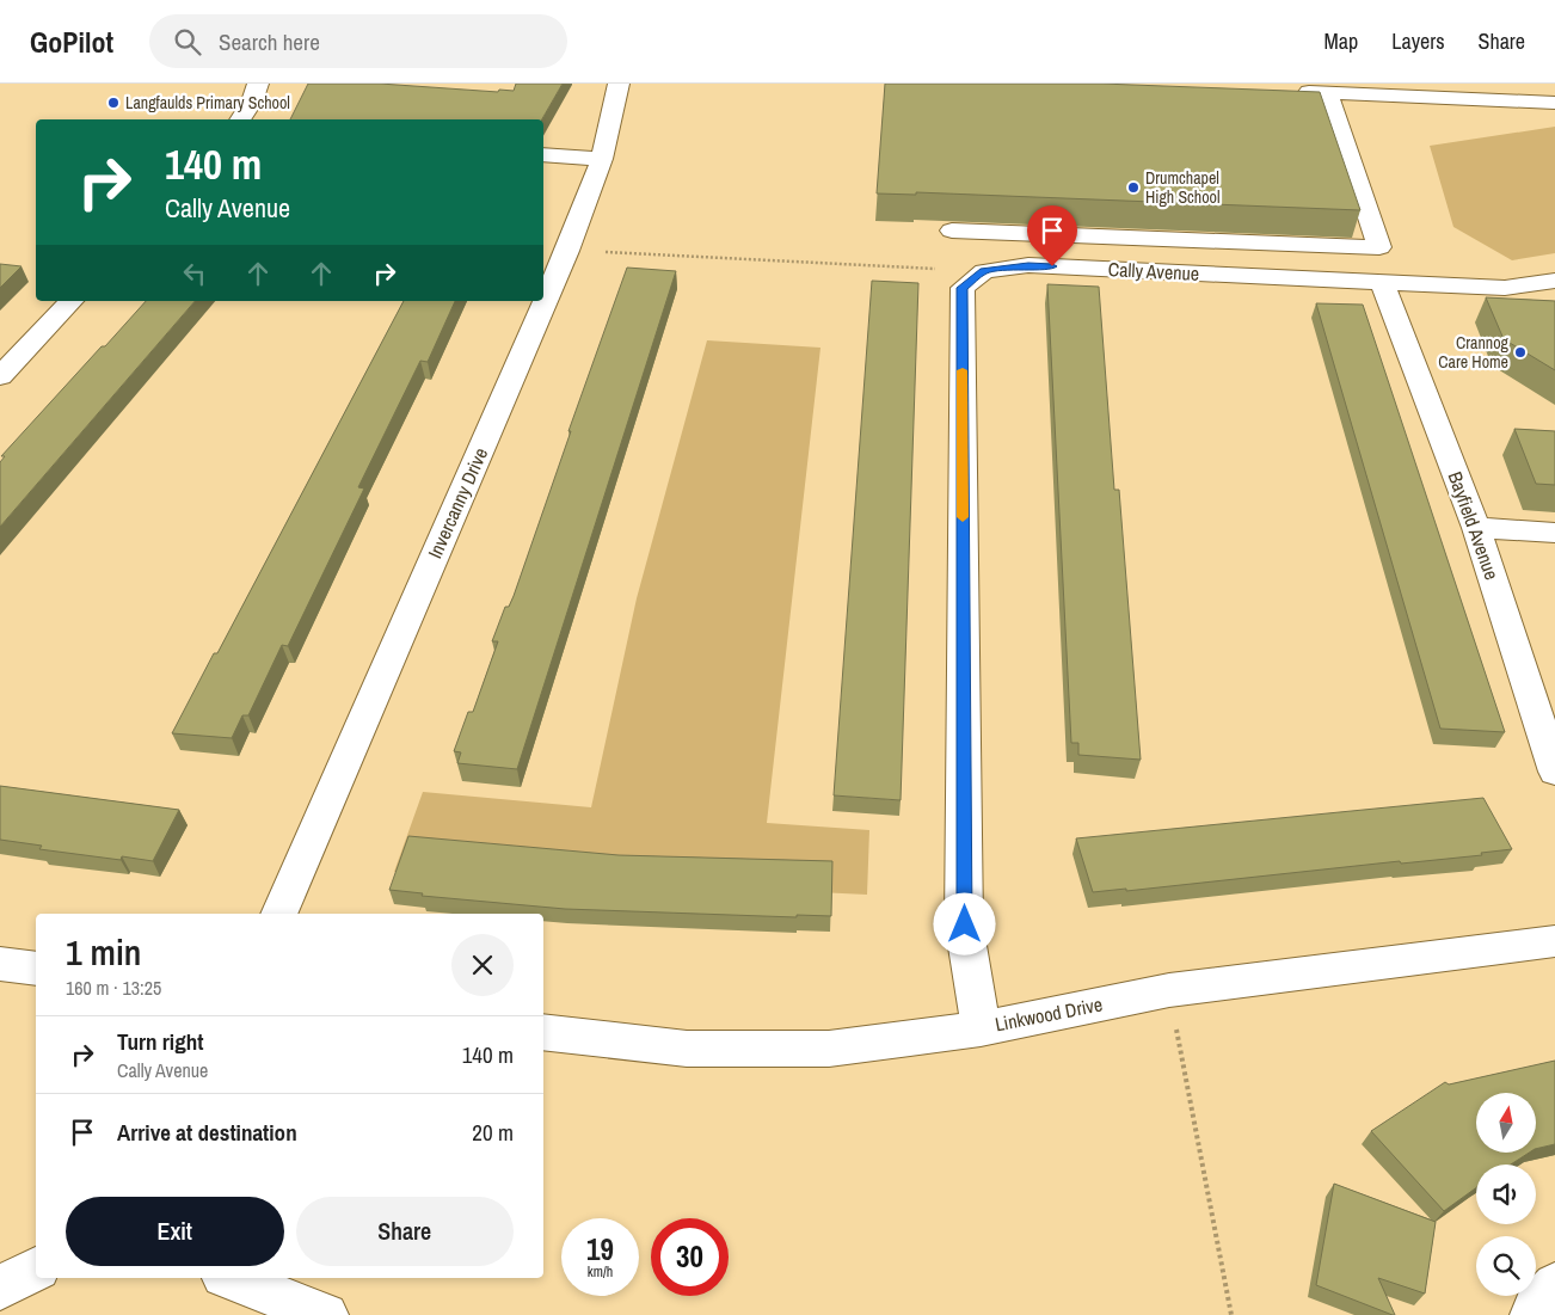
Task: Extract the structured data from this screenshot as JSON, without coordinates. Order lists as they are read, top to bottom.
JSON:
{
  "streets": {
    "street": [
      "Cally Avenue",
      "Invercanny Drive",
      "Bayfield Avenue",
      "Linkwood Drive"
    ]
  },
  "crossings": [
    ["Cally Avenue", "Bayfield Avenue"]
  ],
  "places": ["Langfaulds Primary School", "Drumchapel High School", "Crannog Care Home"],
  "north": "top",
  "page": {
    "header": "GoPilot",
    "search": "Search here",
    "nav": ["Map", "Layers", "Share"],
    "turn": ["140 m", "Cally Avenue"],
    "heading": ["1 min", "160 m · 13:25"],
    "list": [
      {
        "name": "Turn right",
        "note": "Cally Avenue",
        "value": "140 m"
      },
      {
        "name": "Arrive at destination",
        "value": "20 m"
      }
    ],
    "buttons": ["Exit", "Share"],
    "speed": "19 km/h",
    "limit": "30"
  }
}
